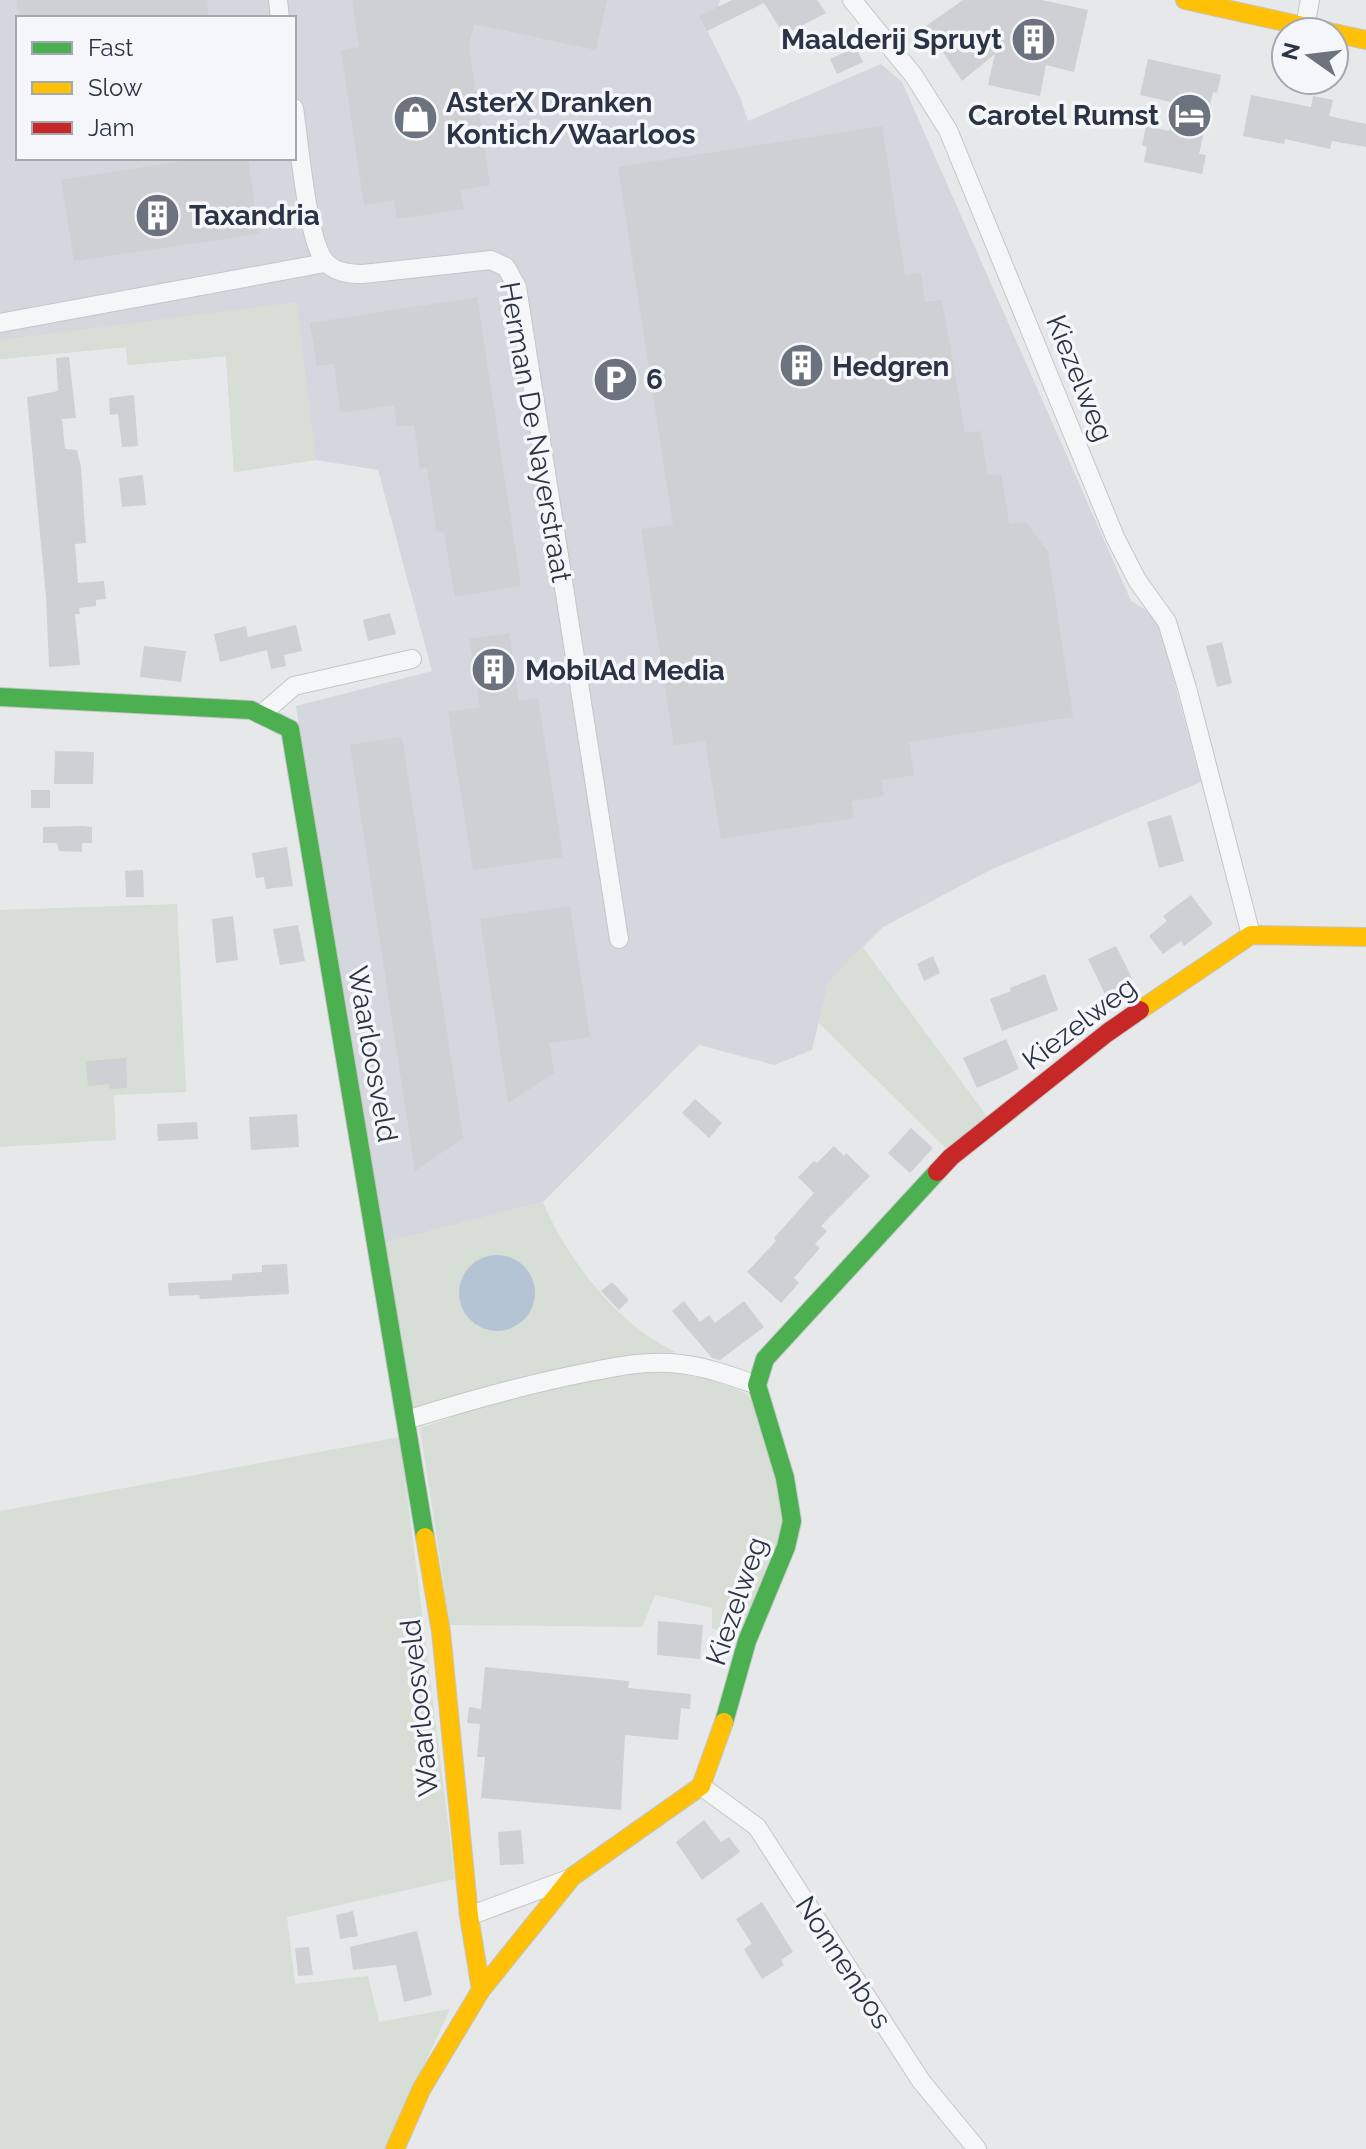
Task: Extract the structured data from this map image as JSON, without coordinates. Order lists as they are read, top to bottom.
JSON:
{
  "streets": {
    "street": [
      "Kiezelweg",
      "Herman De Nayerstraat",
      "Waarloosveld",
      "Nonnenbos"
    ]
  },
  "crossings": [
    ["Kiezelweg", "Nonnenbos"]
  ],
  "places": {
    "building": [
      "Maalderij Spruyt",
      "Taxandria",
      "Hedgren",
      "MobilAd Media"
    ],
    "hotel": ["Carotel Rumst"],
    "shop": ["AsterX Dranken Kontich/Waarloos"],
    "parking": ["6"]
  },
  "legend": ["Fast", "Slow", "Jam"],
  "north": "left"
}
